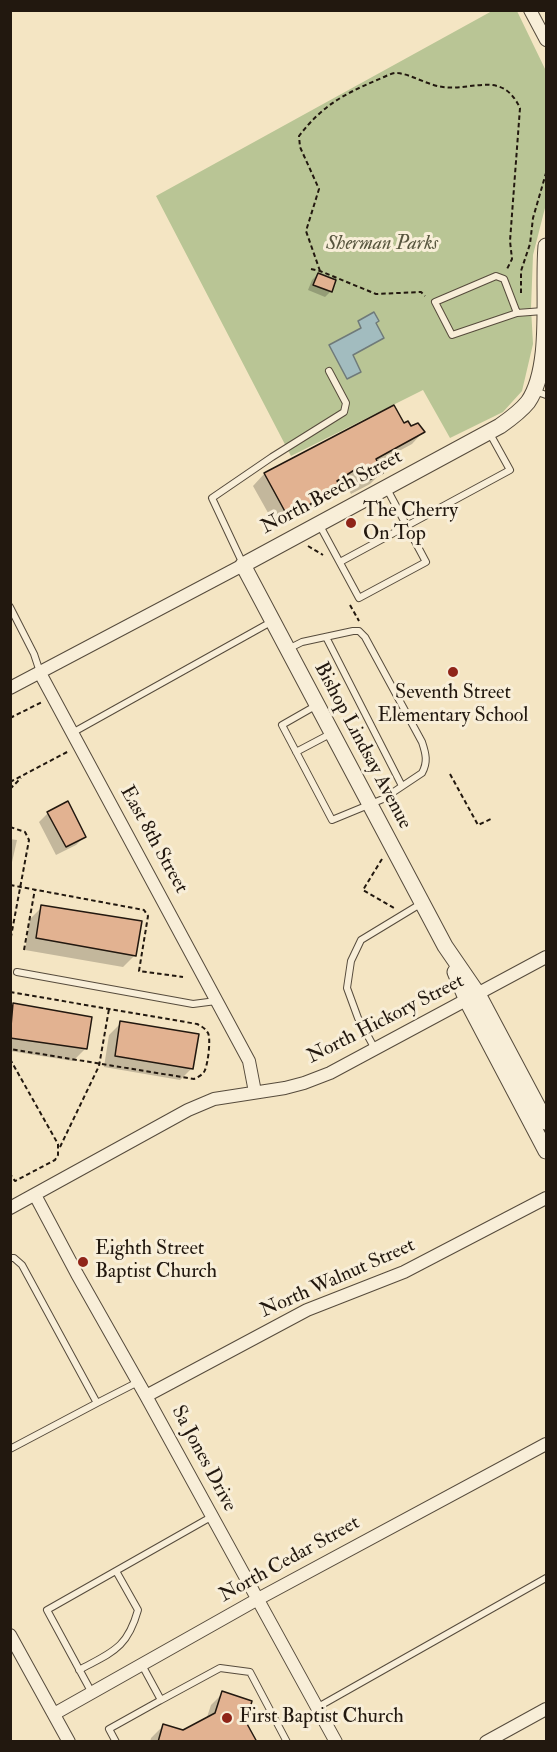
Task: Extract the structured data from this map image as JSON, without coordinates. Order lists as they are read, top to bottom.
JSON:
{
  "streets": {
    "street": [
      "North Beech Street",
      "Bishop Lindsay Avenue",
      "East 8th Street",
      "North Hickory Street",
      "North Walnut Street",
      "Sa Jones Drive",
      "North Cedar Street"
    ]
  },
  "crossings": [
    ["North Beech Street", "Bishop Lindsay Avenue"],
    ["North Beech Street", "East 8th Street"],
    ["Bishop Lindsay Avenue", "North Hickory Street"],
    ["East 8th Street", "North Hickory Street"],
    ["North Hickory Street", "Sa Jones Drive"],
    ["North Walnut Street", "Sa Jones Drive"],
    ["Sa Jones Drive", "North Cedar Street"]
  ],
  "parks": ["Sherman Parks"],
  "places": [
    "The Cherry On Top",
    "Seventh Street Elementary School",
    "Eighth Street Baptist Church",
    "First Baptist Church"
  ]
}
